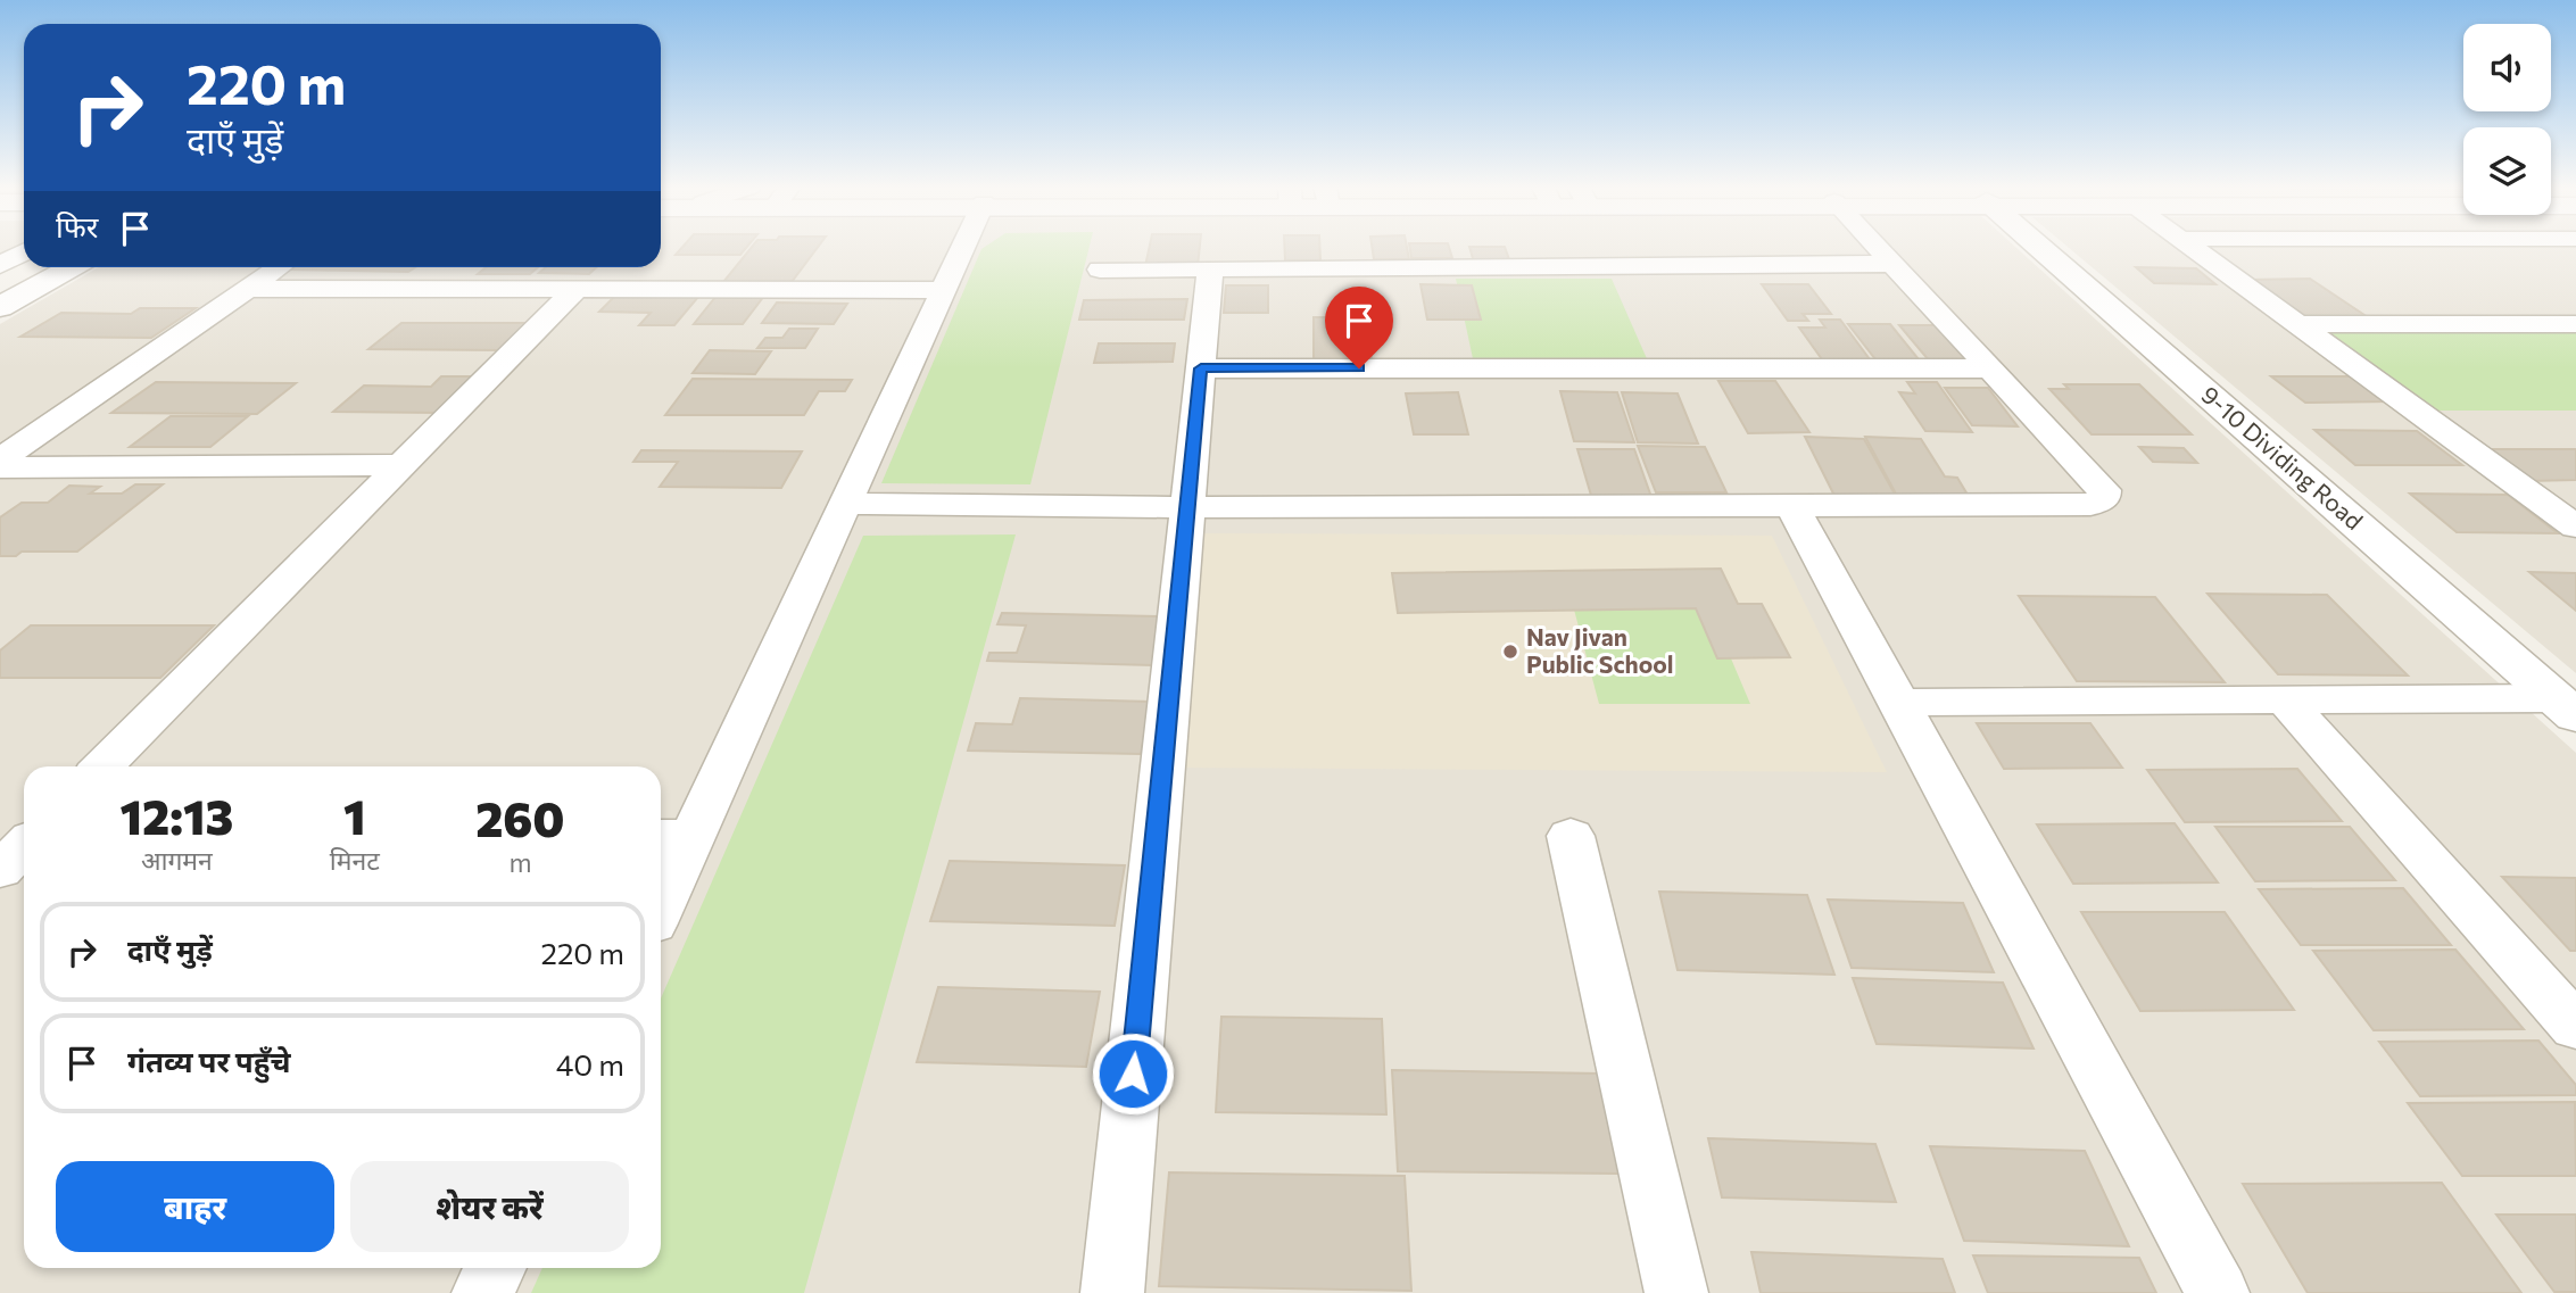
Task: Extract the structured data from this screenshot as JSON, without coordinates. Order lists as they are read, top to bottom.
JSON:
{
  "streets": {
    "street": ["9-10 Dividing Road"]
  },
  "places": ["Nav Jivan Public School"],
  "page": {
    "turn": ["220 m", "दाएँ मुड़ें"],
    "then": "फिर",
    "eta": [
      "12:13",
      "आगमन",
      "1",
      "मिनट",
      "260",
      "m"
    ],
    "list": [
      {
        "name": "दाएँ मुड़ें",
        "value": "220 m"
      },
      {
        "name": "गंतव्य पर पहुँचे",
        "value": "40 m"
      }
    ],
    "buttons": ["बाहर", "शेयर करें"]
  }
}
